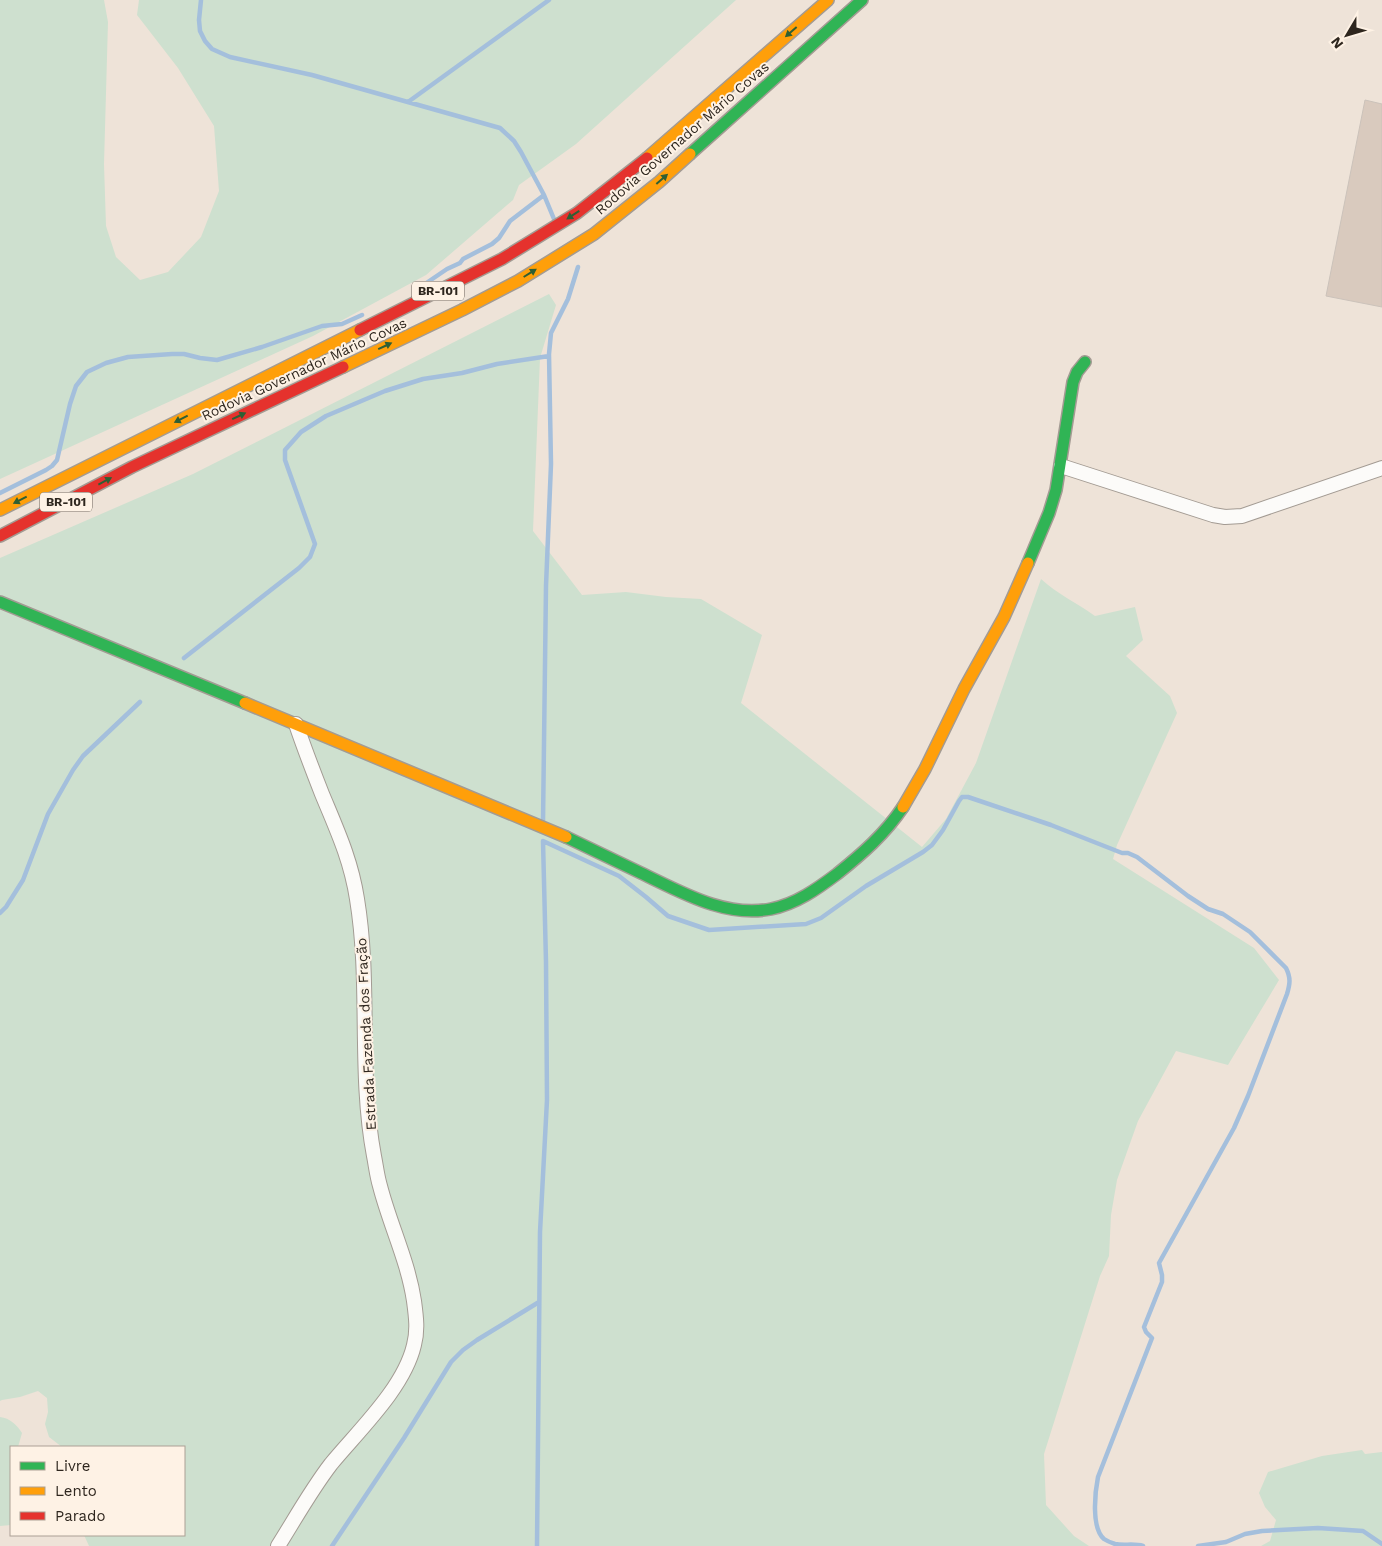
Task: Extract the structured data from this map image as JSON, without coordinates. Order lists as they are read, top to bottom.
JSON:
{
  "streets": {
    "main road": ["Rodovia Governador Mário Covas", "BR-101"],
    "street": ["Estrada Fazenda dos Fração"]
  },
  "legend": ["Livre", "Lento", "Parado"],
  "north": "bottom left"
}
